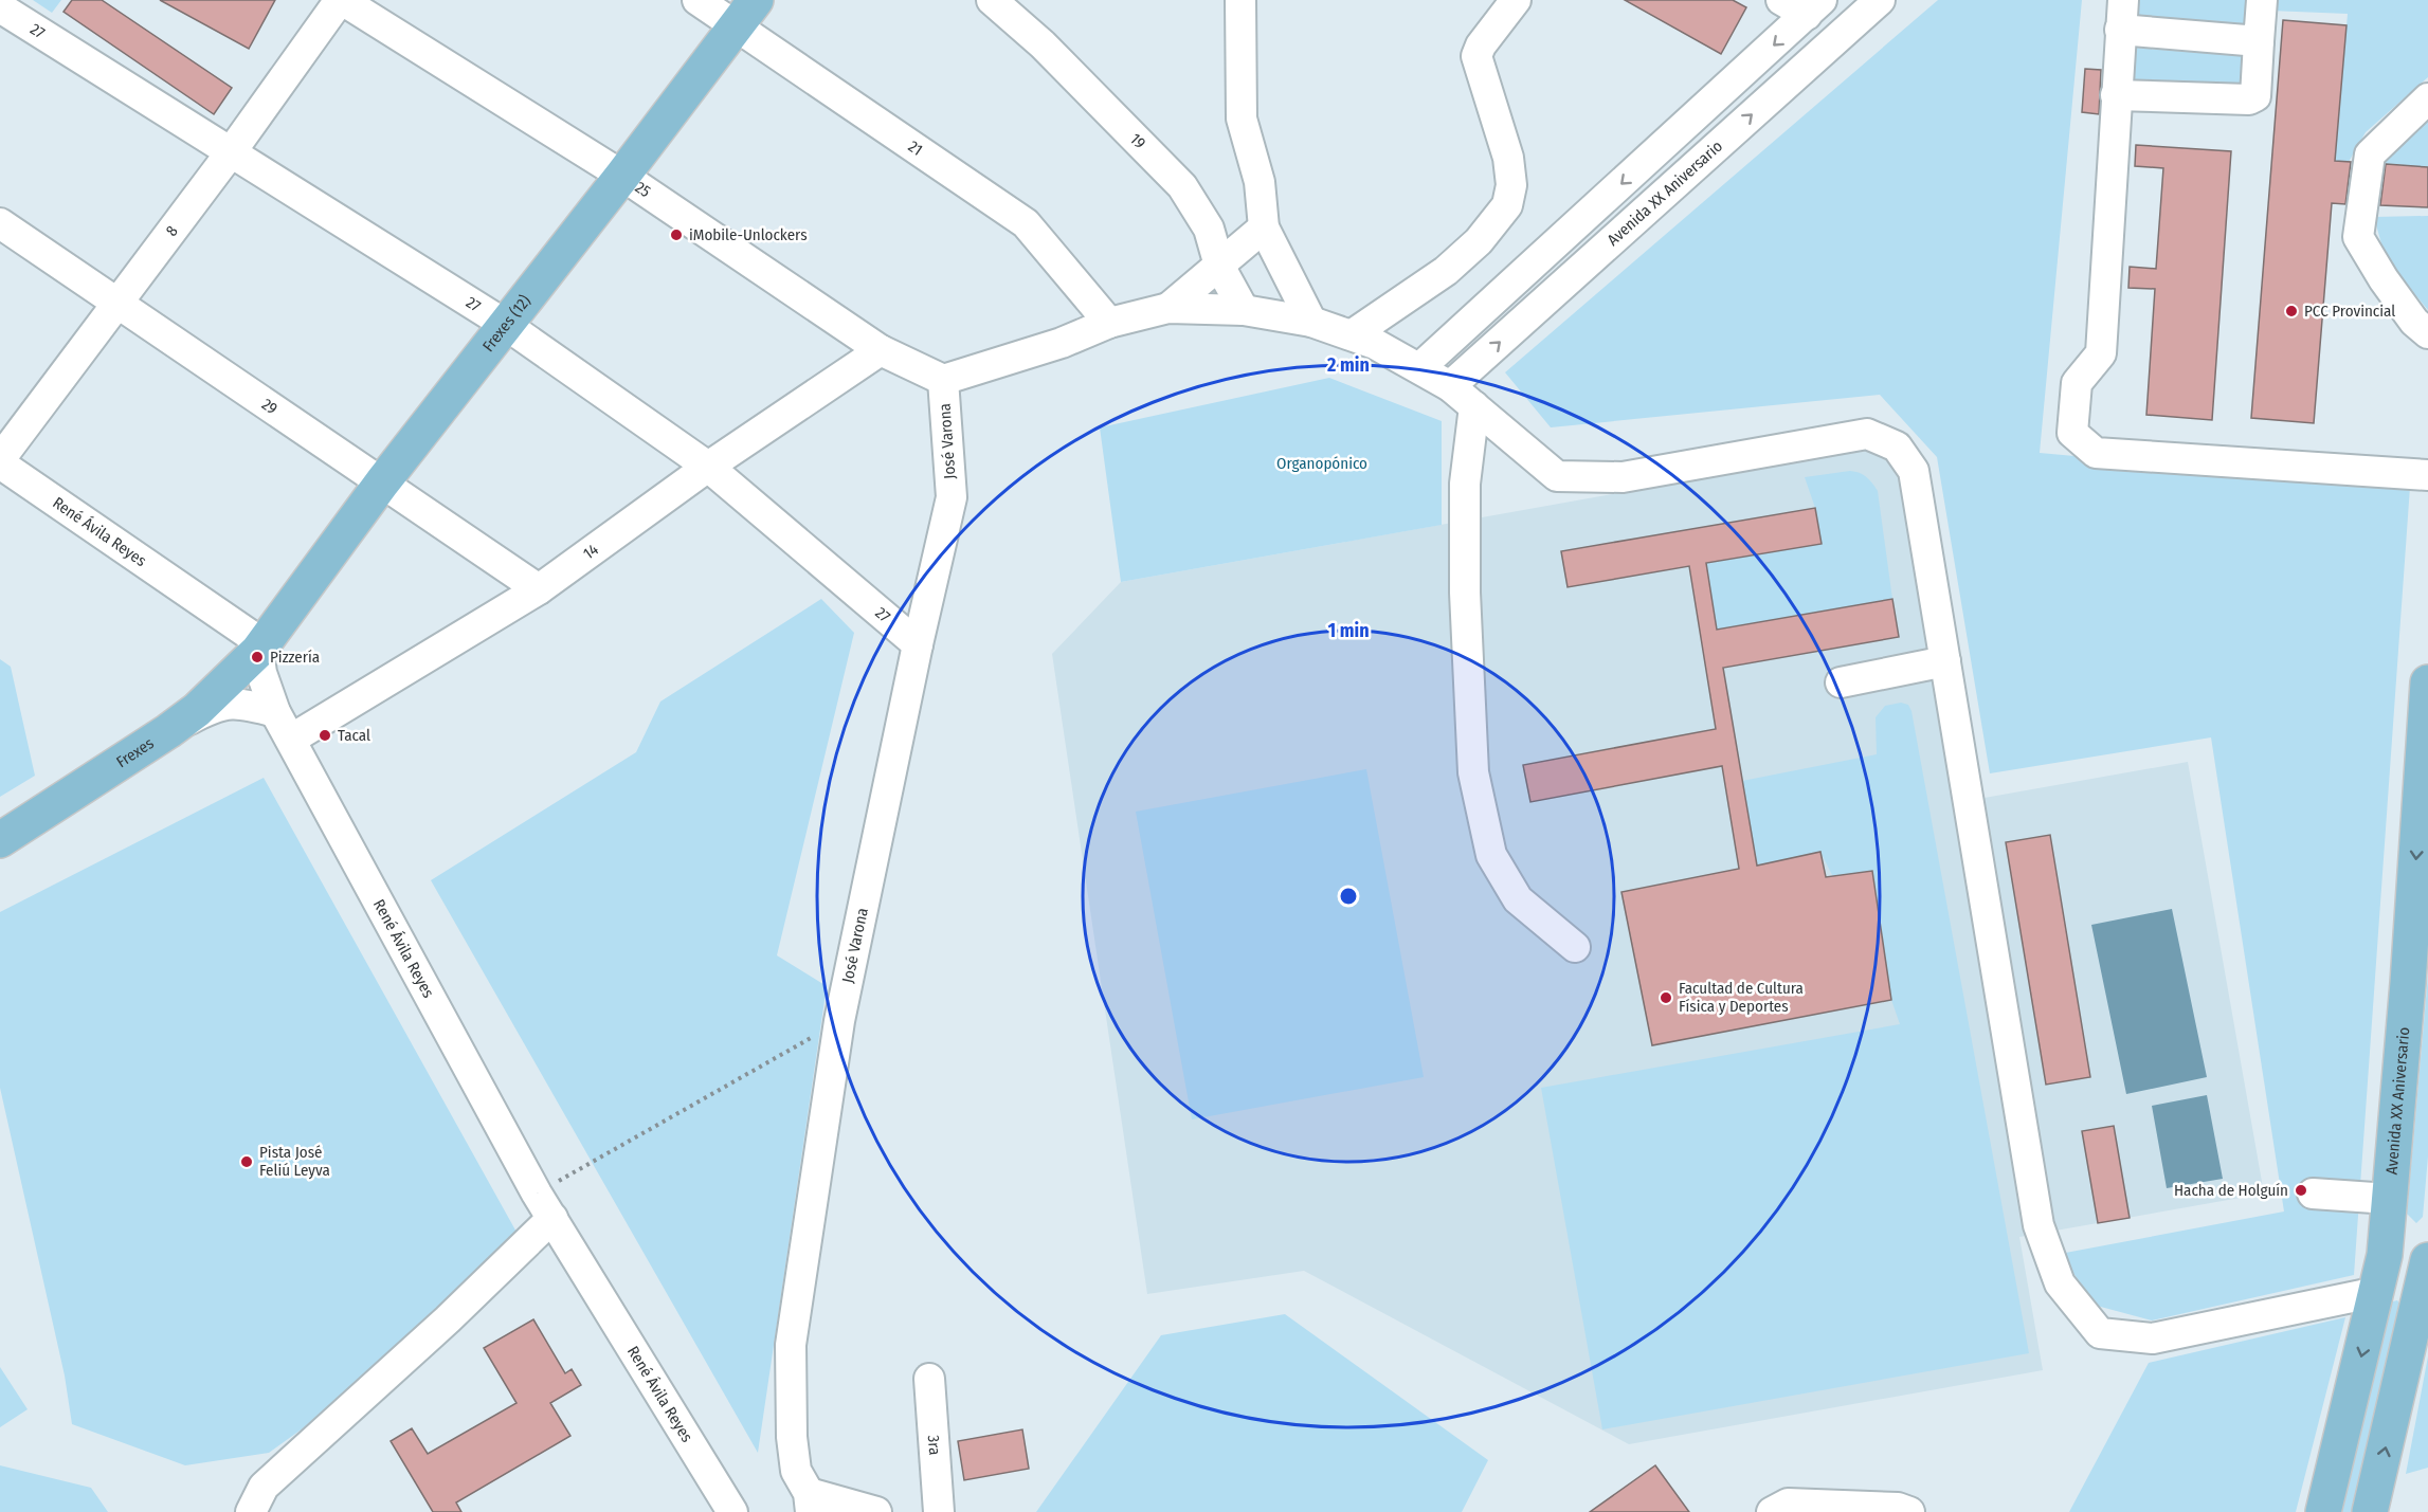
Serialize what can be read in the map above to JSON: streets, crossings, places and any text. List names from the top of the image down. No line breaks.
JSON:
{"streets":{"main road":["Avenida XX Aniversario","Frexes (12)","Frexes"],"street":["27","19","21","25","8","29","José Varona","René Ávila Reyes","14","3ra"]},"crossings":[["27","8"],["27","Frexes (12)"],["27","José Varona"],["27","14"],["21","Frexes (12)"],["25","8"],["25","Frexes (12)"],["25","José Varona"],["25","14"],["8","29"],["Frexes (12)","29"],["Frexes (12)","René Ávila Reyes"],["Frexes (12)","Frexes"],["29","14"],["René Ávila Reyes","14"],["René Ávila Reyes","Frexes"]],"parks":["Organopónico"],"places":["iMobile-Unlockers","PCC Provincial","Pizzería","Tacal","Facultad de Cultura Física y Deportes","Pista José Feliú Leyva","Hacha de Holguín"],"rings":["2 min","1 min"]}
